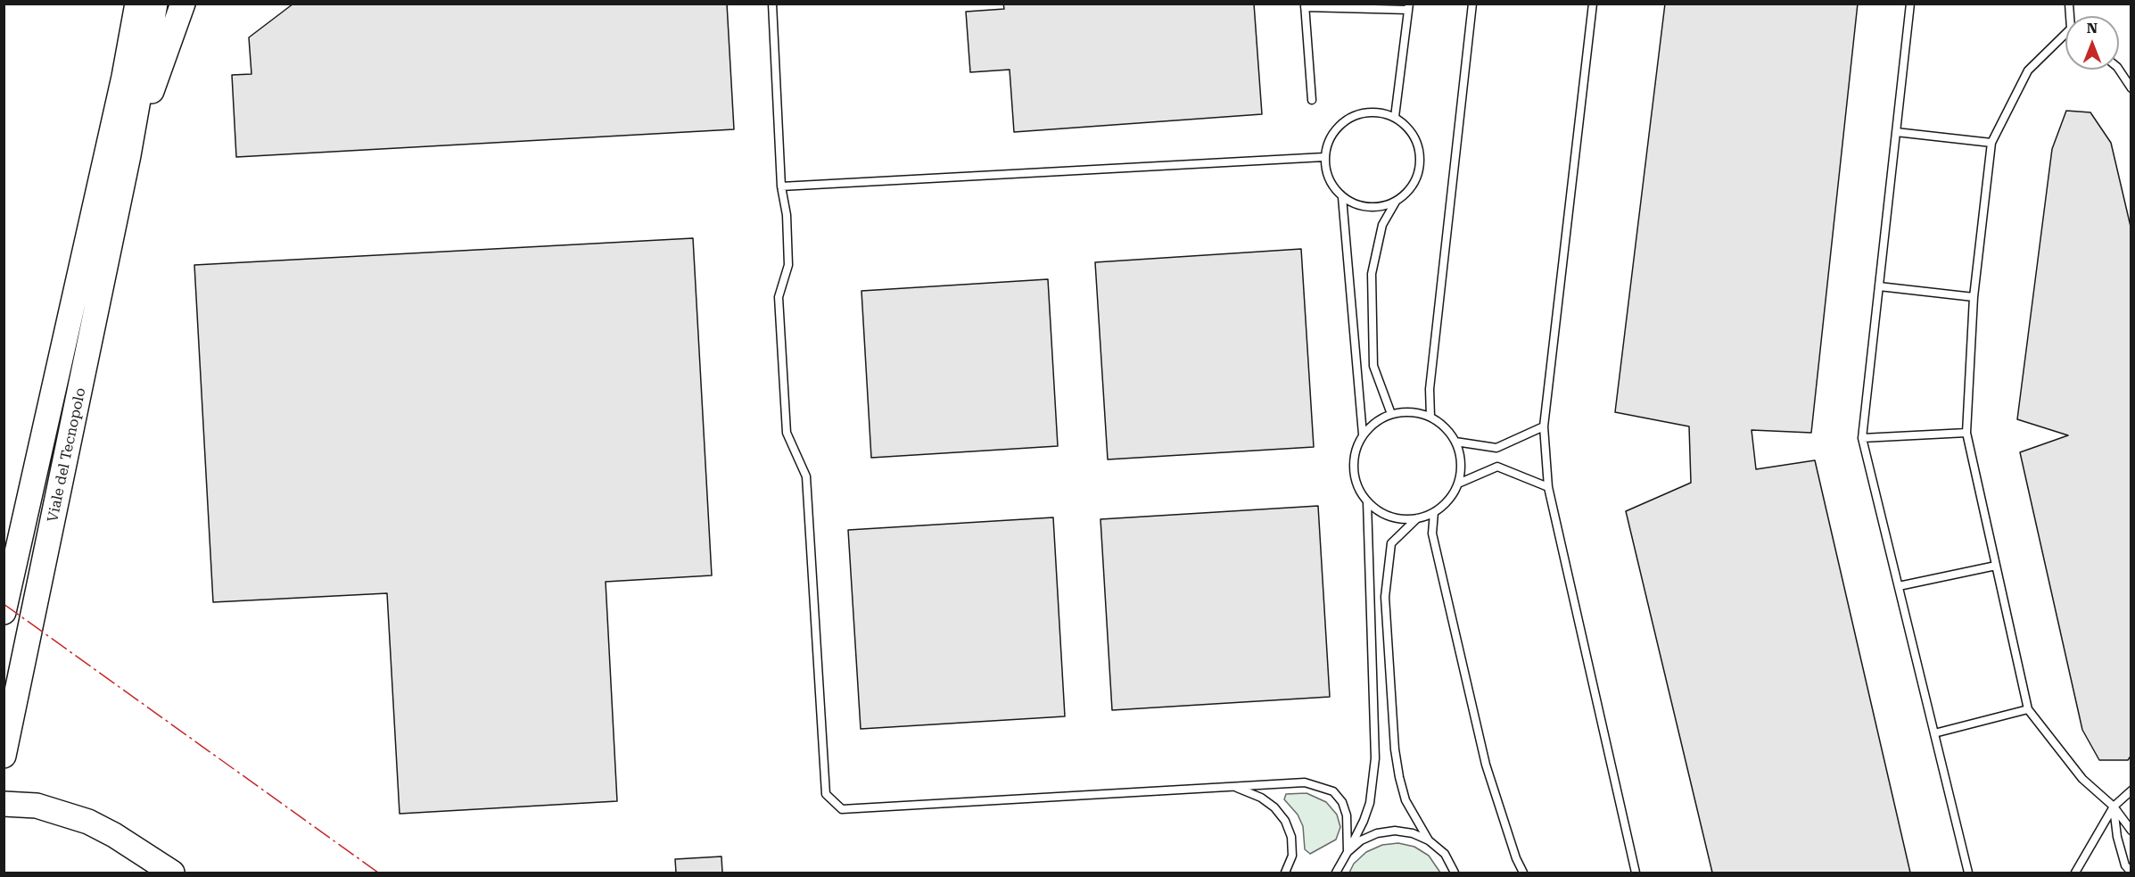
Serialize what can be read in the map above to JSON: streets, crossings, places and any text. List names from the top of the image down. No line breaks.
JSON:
{"streets":{"highway":["Viale del Tecnopolo"]},"north":"top"}
